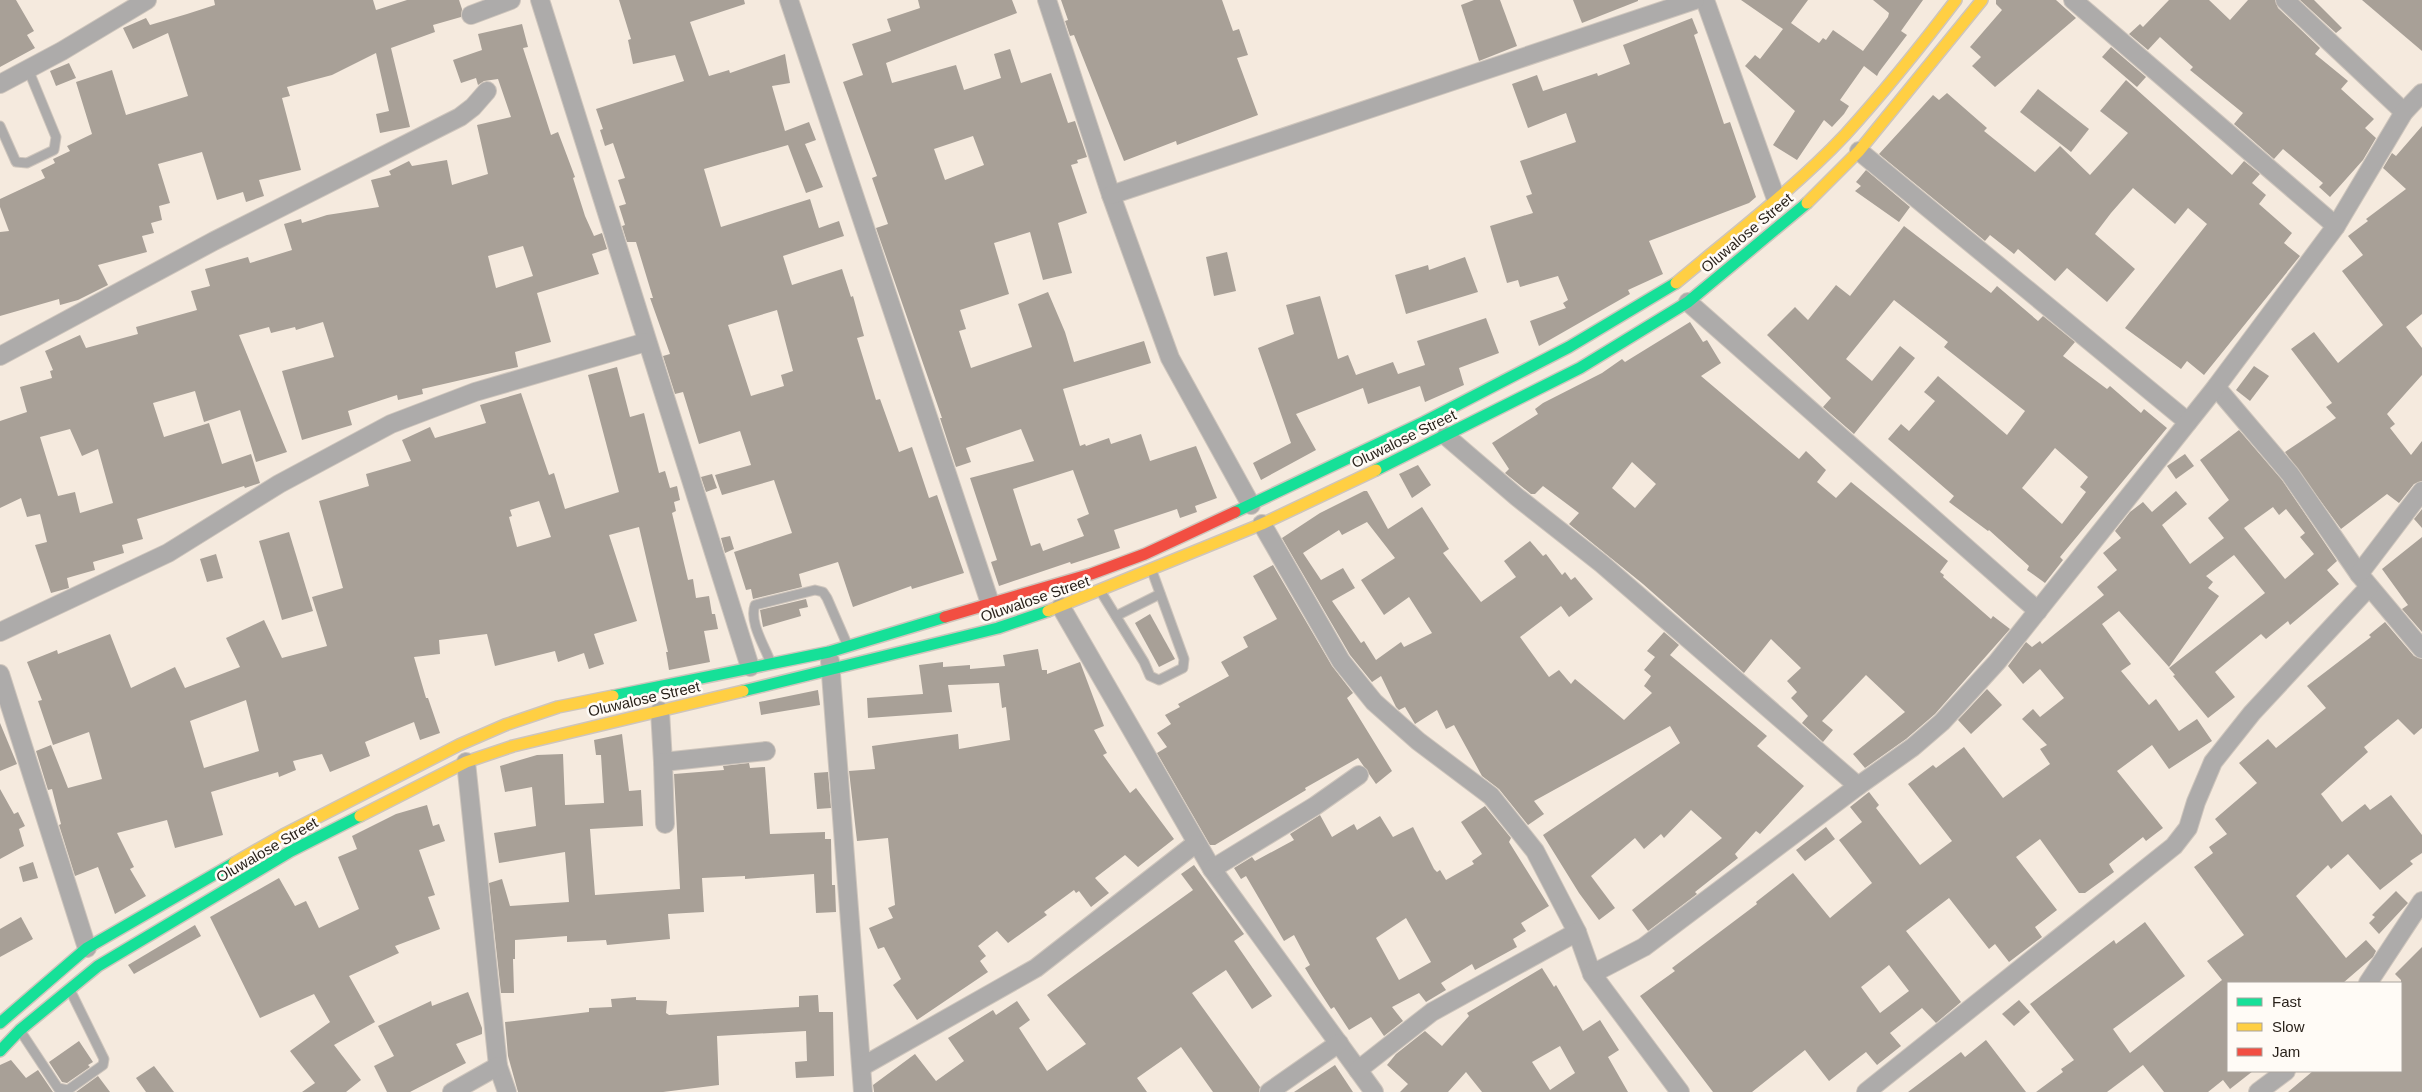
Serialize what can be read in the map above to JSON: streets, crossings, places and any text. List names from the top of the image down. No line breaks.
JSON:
{"streets":{"street":["Oluwalose Street"]},"legend":["Fast","Slow","Jam"]}
